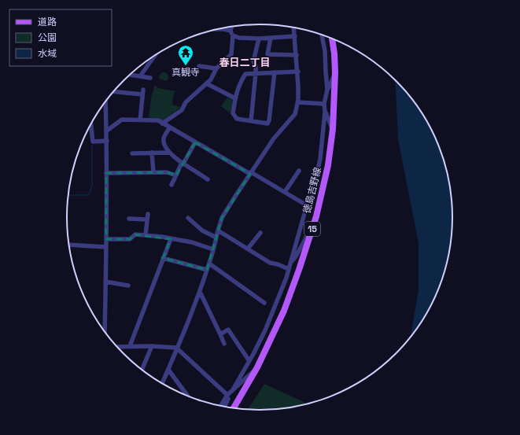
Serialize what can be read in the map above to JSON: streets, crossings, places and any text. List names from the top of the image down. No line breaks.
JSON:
{"streets":{"main road":["徳島吉野線","15"]},"districts":["春日二丁目"],"places":{"temple":["真観寺"]},"legend":["道路","公園","水域"]}
